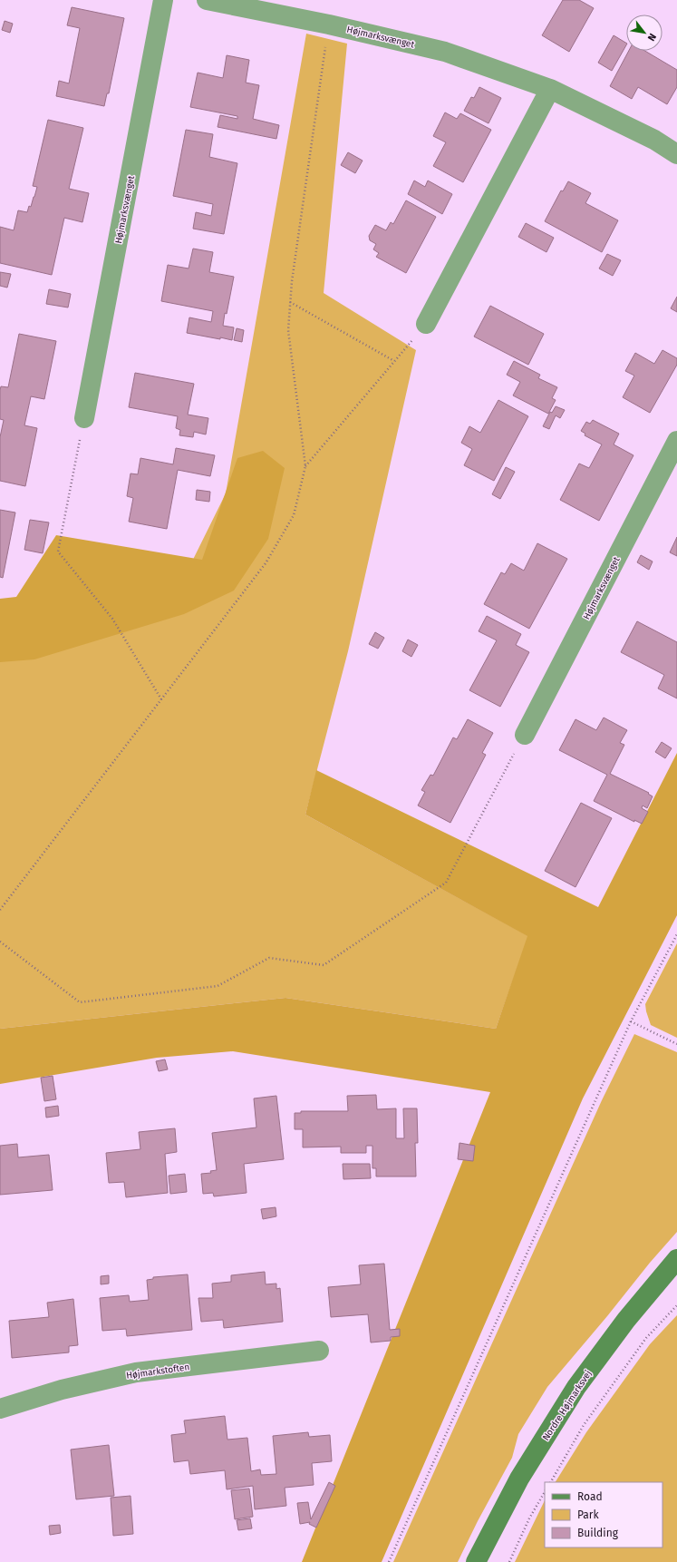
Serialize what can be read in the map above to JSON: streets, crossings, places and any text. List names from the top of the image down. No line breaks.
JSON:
{"streets":{"street":["Højmarksvænget","Højmarkstoften","Nordre Højmarksvej"]},"legend":["Road","Park","Building"],"north":"bottom right"}
